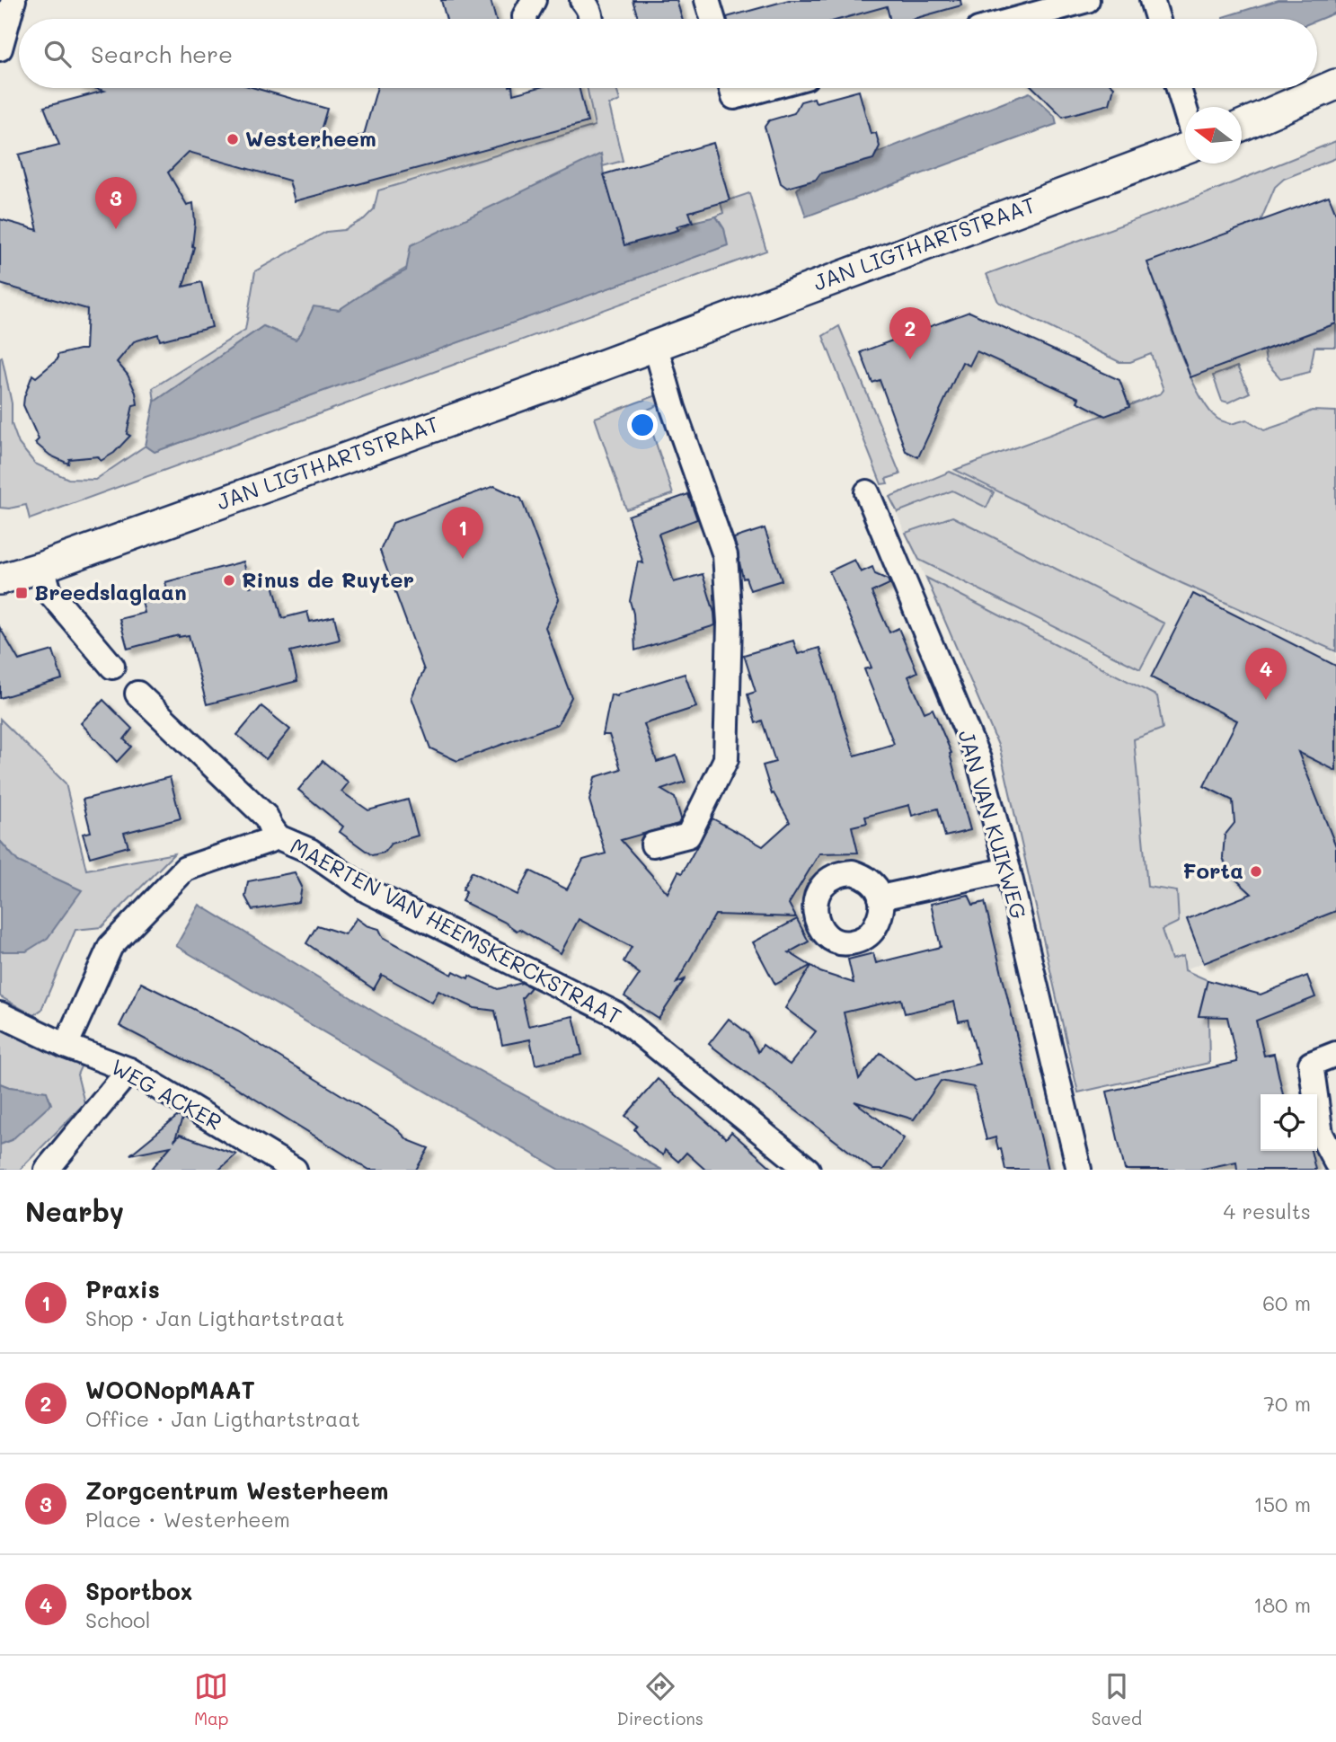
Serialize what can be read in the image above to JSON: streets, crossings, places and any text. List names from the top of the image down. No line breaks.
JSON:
{"streets":{"main road":["JAN LIGTHARTSTRAAT"],"street":["JAN VAN KUIKWEG","MAERTEN VAN HEEMSKERCKSTRAAT","WEG ACKER"]},"crossings":[["MAERTEN VAN HEEMSKERCKSTRAAT","WEG ACKER"]],"places":{"other":["Westerheem","Rinus de Ruyter","Forta"],"transit":["Breedslaglaan"]},"north":"left","page":{"search":"Search here","pins":["3","2","1","4"],"heading":["Nearby","4 results"],"list":[{"mark":"1","name":"Praxis","note":"Shop · Jan Ligthartstraat","value":"60 m"},{"mark":"2","name":"WOONopMAAT","note":"Office · Jan Ligthartstraat","value":"70 m"},{"mark":"3","name":"Zorgcentrum Westerheem","note":"Place · Westerheem","value":"150 m"},{"mark":"4","name":"Sportbox","note":"School","value":"180 m"}],"nav":["Map","Directions","Saved"]}}
